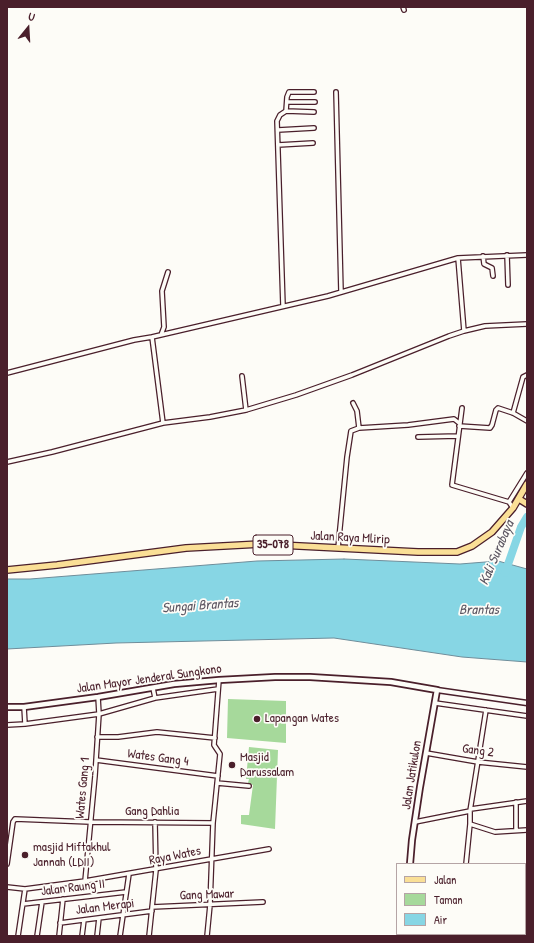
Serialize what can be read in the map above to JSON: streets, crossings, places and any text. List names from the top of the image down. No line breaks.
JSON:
{"streets":{"main road":["Jalan Raya Mlirip","35-078","Jalan Mayor Jenderal Sungkono","Jalan Jatikulon"],"street":["Gang 2","Wates Gang 4","Wates Gang 1","Gang Dahlia","Raya Wates","Jalan Raung II","Gang Mawar","Jalan Merapi"]},"crossings":[["Jalan Mayor Jenderal Sungkono","Jalan Jatikulon"],["Jalan Mayor Jenderal Sungkono","Wates Gang 1"],["Gang 2","Jalan Jatikulon"],["Wates Gang 4","Wates Gang 1"],["Wates Gang 1","Gang Dahlia"],["Wates Gang 1","Raya Wates"]],"water":["Kali Surabaya","Sungai Brantas","Brantas"],"places":["Lapangan Wates","Masjid Darussalam","masjid Miftakhul Jannah (LDII)"],"legend":["Jalan","Taman","Air"],"north":"top"}
